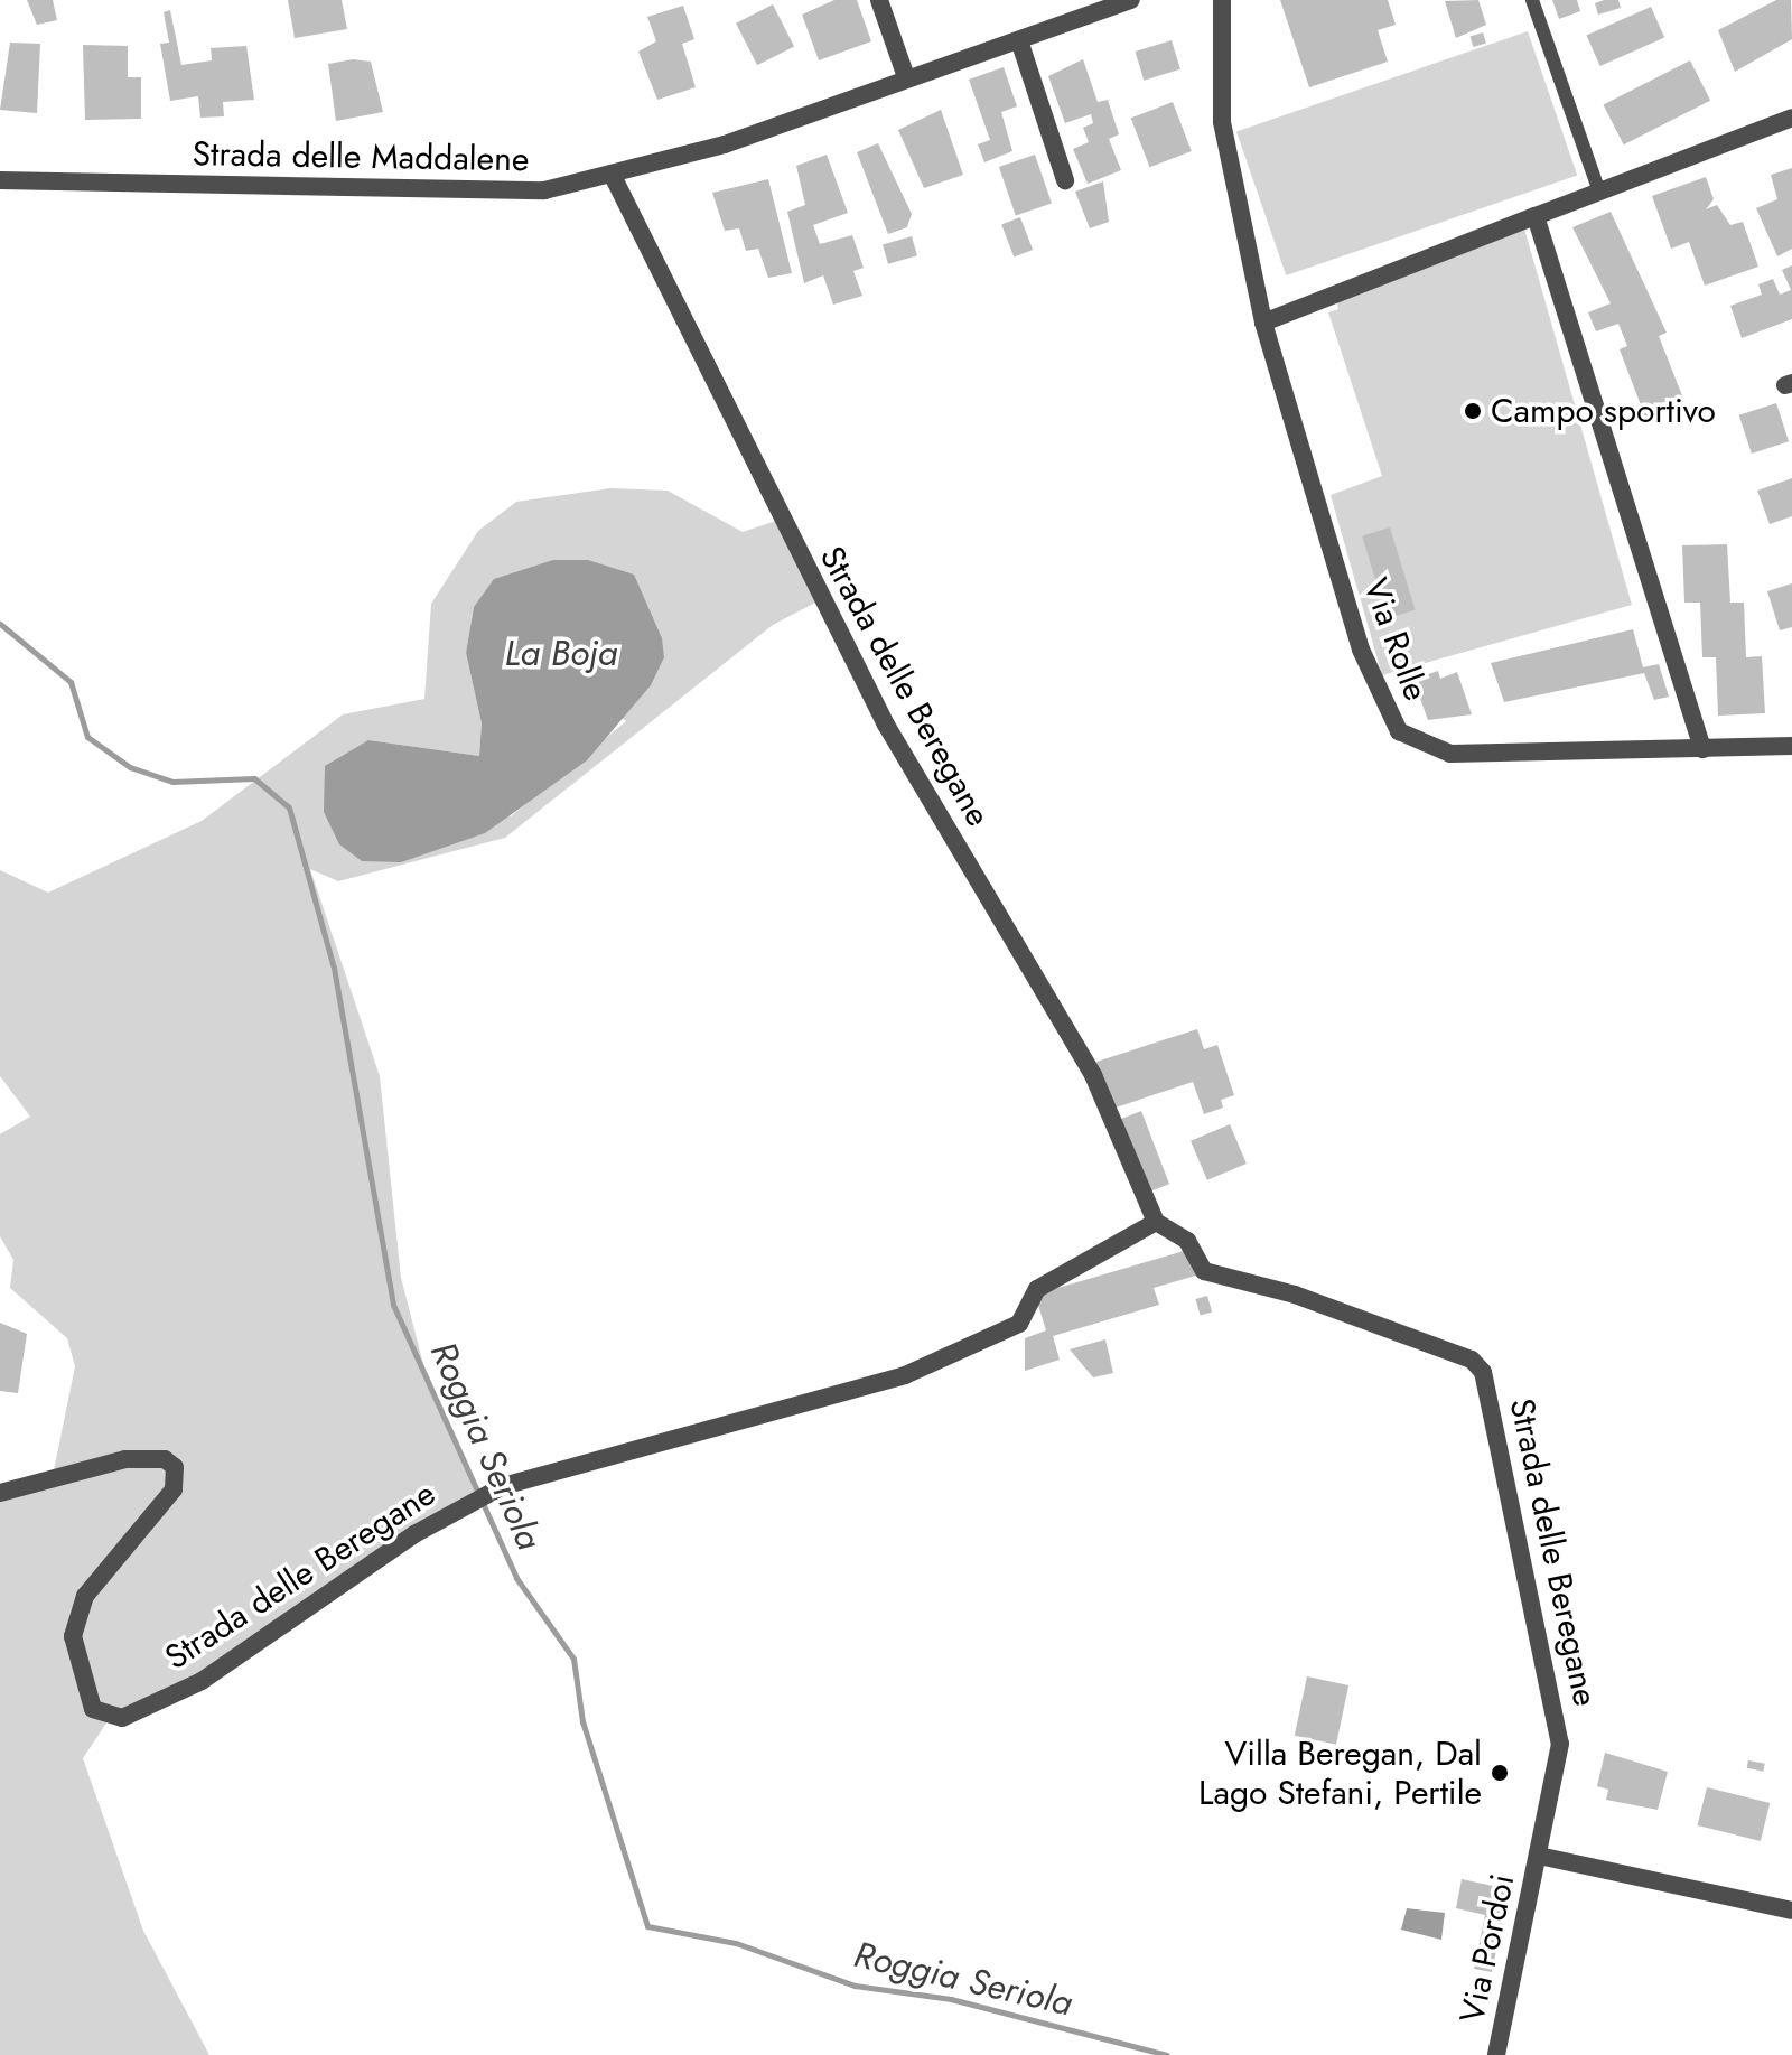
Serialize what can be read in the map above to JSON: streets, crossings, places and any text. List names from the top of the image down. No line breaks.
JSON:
{"streets":{"street":["Strada delle Maddalene","Via Rolle","Strada delle Beregane","Via Pordoi"]},"crossings":[["Strada delle Maddalene","Strada delle Beregane"],["Strada delle Beregane","Via Pordoi"]],"water":["La Boja","Roggia Seriola"],"places":["Campo sportivo","Villa Beregan, Dal Lago Stefani, Pertile"]}
